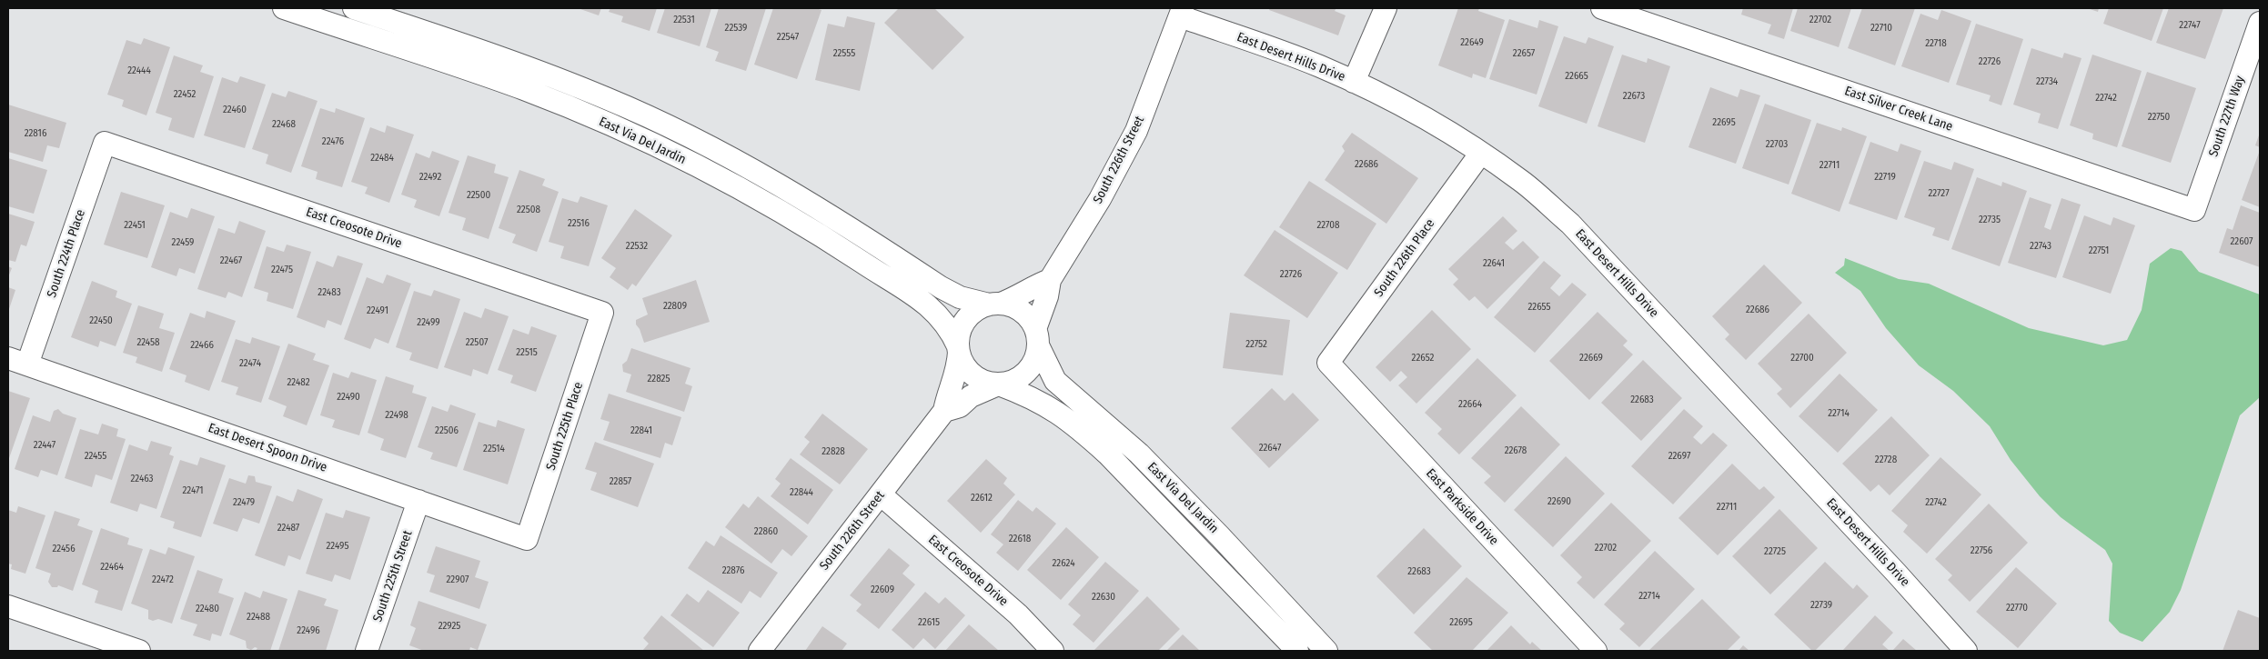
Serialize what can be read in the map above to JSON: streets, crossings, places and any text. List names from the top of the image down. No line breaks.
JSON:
{"streets":{"street":["East Desert Hills Drive","East Silver Creek Lane","South 227th Way","East Via Del Jardin","South 226th Street","East Creosote Drive","South 224th Place","South 226th Place","South 225th Place","East Desert Spoon Drive","East Parkside Drive","South 225th Street"]},"crossings":[["East Desert Hills Drive","South 226th Street"],["East Desert Hills Drive","South 226th Place"],["East Silver Creek Lane","South 227th Way"],["East Via Del Jardin","South 226th Street"],["South 226th Street","East Creosote Drive"],["East Creosote Drive","South 224th Place"],["East Creosote Drive","South 225th Place"],["South 224th Place","East Desert Spoon Drive"],["South 226th Place","East Parkside Drive"],["South 225th Place","East Desert Spoon Drive"],["East Desert Spoon Drive","South 225th Street"]],"house_numbers":["22531","22702","22747","22539","22710","22547","22649","22718","22555","22657","22726","22444","22665","22734","22452","22673","22742","22460","22750","22695","22468","22816","22476","22703","22484","22686","22711","22492","22719","22727","22500","22508","22735","22516","22451","22708","22607","22459","22532","22743","22751","22467","22641","22475","22726","22483","22809","22655","22686","22491","22450","22499","22458","22507","22752","22466","22515","22652","22669","22700","22474","22825","22482","22490","22683","22664","22714","22498","22506","22841","22447","22647","22514","22678","22828","22455","22697","22728","22463","22857","22471","22844","22612","22690","22479","22742","22711","22487","22860","22618","22495","22702","22456","22756","22725","22624","22464","22876","22683","22472","22907","22609","22714","22630","22739","22770","22480","22488","22615","22695","22925","22496"]}
